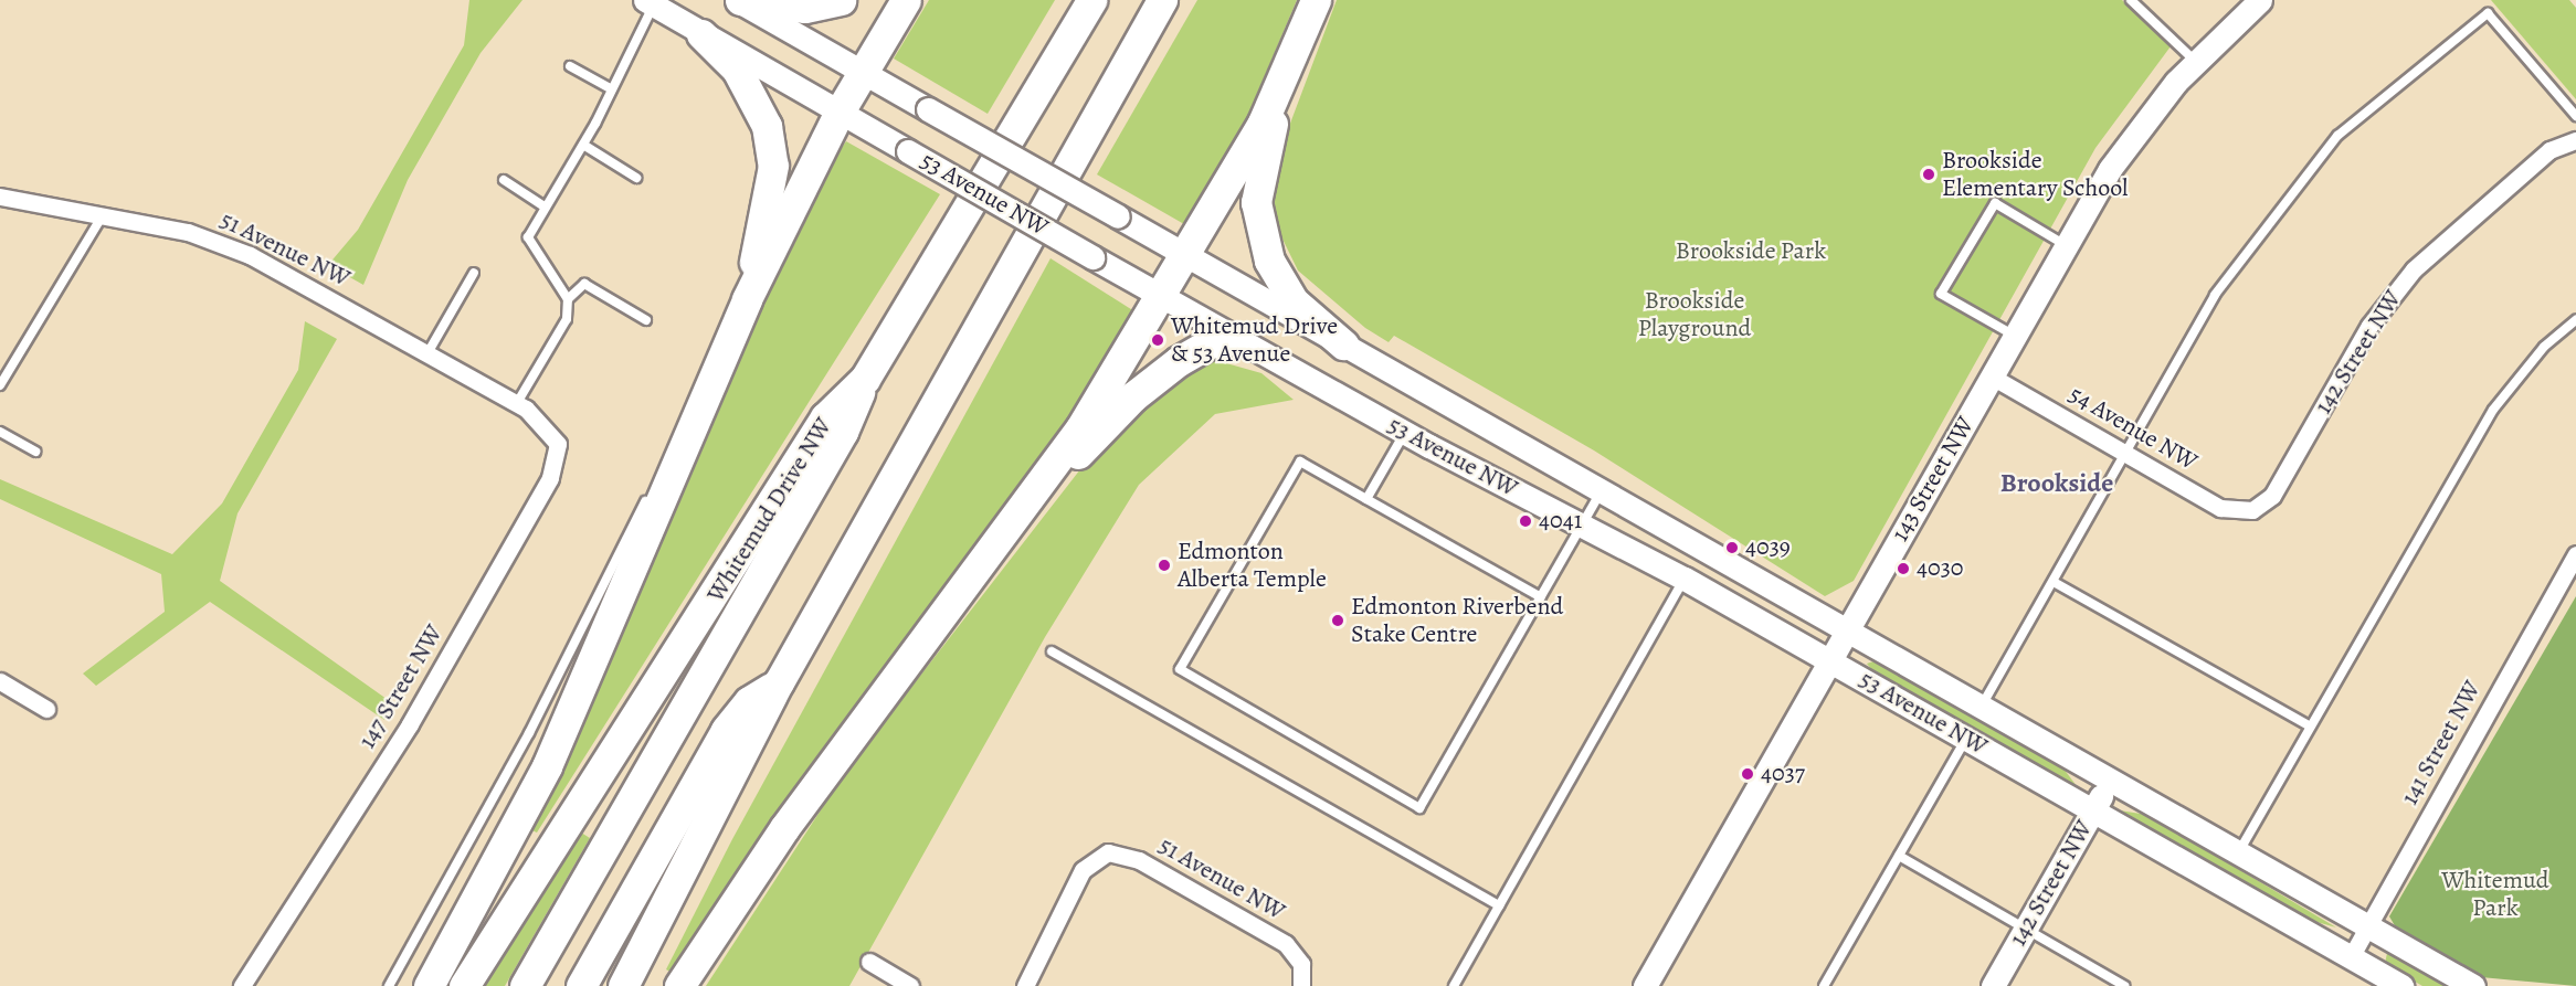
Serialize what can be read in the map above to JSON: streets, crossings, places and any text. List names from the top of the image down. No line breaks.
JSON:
{"streets":{"highway":["Whitemud Drive NW"],"street":["53 Avenue NW","51 Avenue NW","142 Street NW","54 Avenue NW","143 Street NW","147 Street NW","141 Street NW"]},"crossings":[["53 Avenue NW","142 Street NW"],["53 Avenue NW","143 Street NW"],["53 Avenue NW","141 Street NW"],["51 Avenue NW","147 Street NW"],["142 Street NW","54 Avenue NW"],["54 Avenue NW","143 Street NW"]],"districts":["Brookside"],"parks":["Brookside Park","Brookside Playground","Whitemud Park"],"places":["Brookside Elementary School","Whitemud Drive & 53 Avenue","4041","4039","Edmonton Alberta Temple","4030","Edmonton Riverbend Stake Centre","4037"]}
